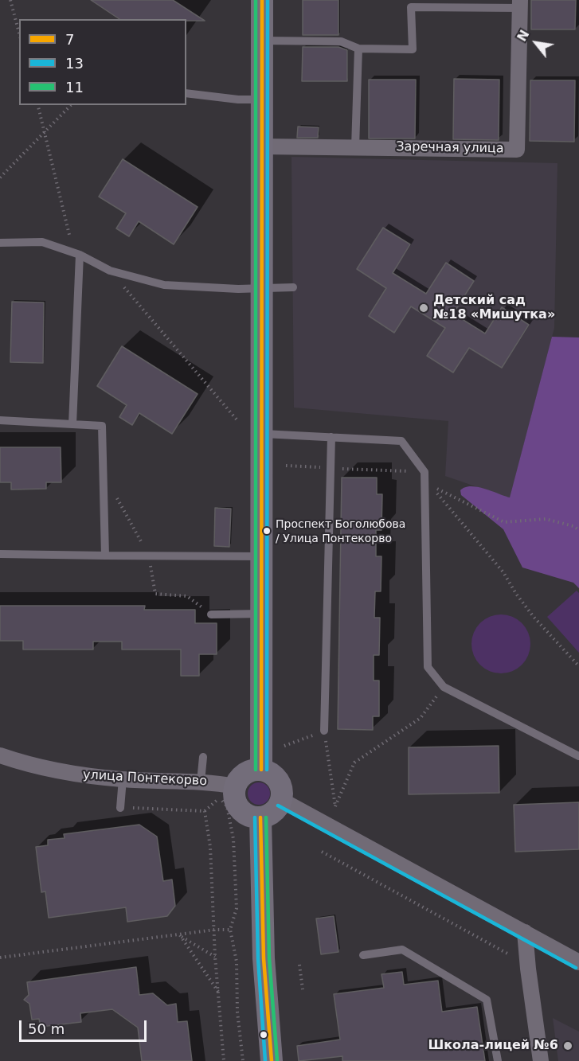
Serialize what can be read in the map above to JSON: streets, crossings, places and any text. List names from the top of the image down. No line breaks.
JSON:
{"streets":{"street":["Заречная улица","улица Понтекорво"]},"places":["Детский сад №18 «Мишутка»","Проспект Боголюбова / Улица Понтекорво","Школа-лицей №6"],"lines":["transit line 7","transit line 13","transit line 11"],"legend":["7","13","11"],"scale_bar":"50 m","north":"top left"}
